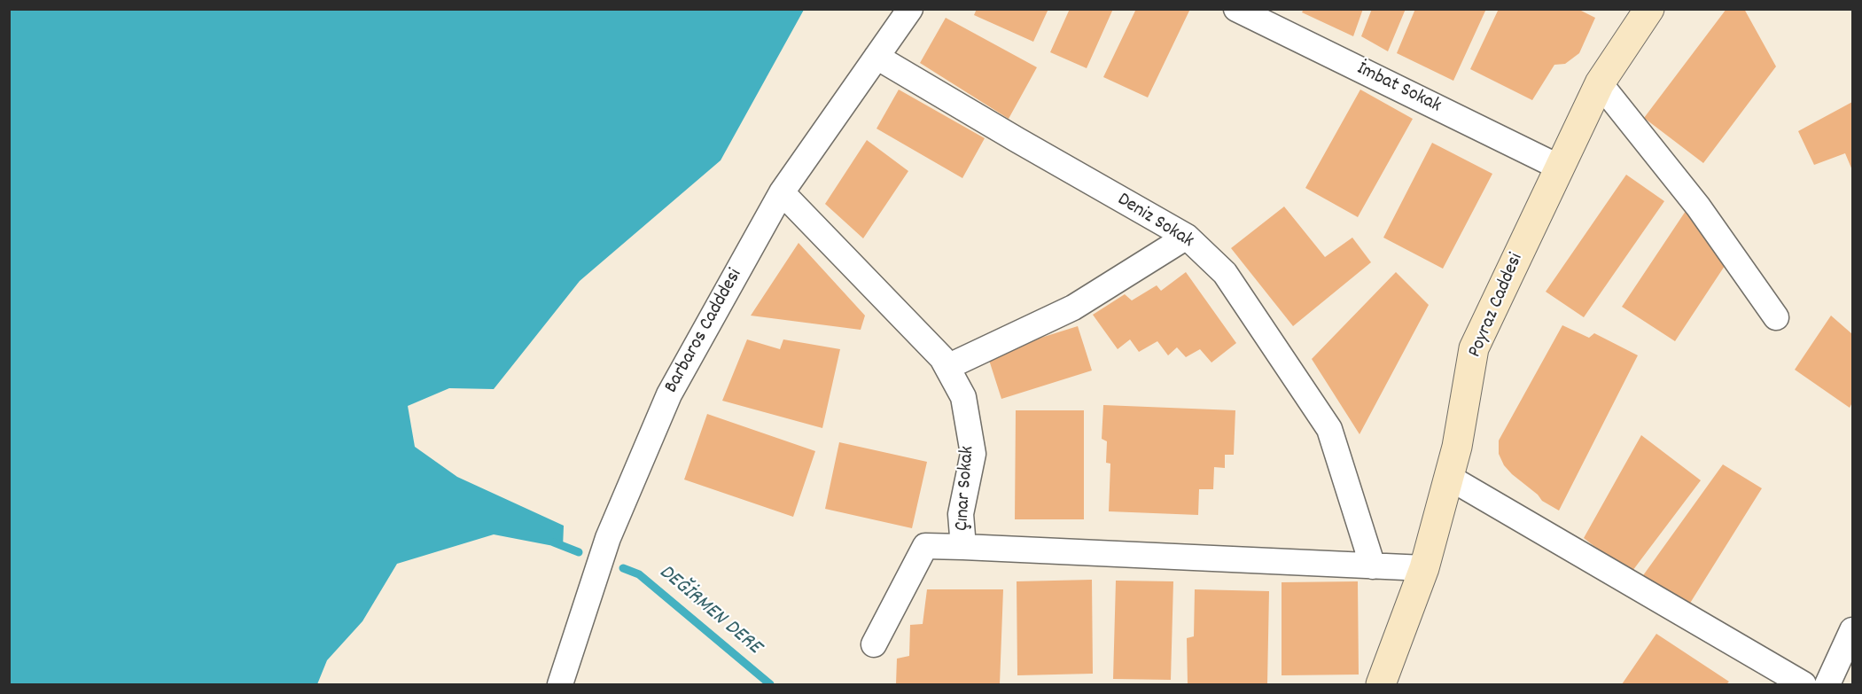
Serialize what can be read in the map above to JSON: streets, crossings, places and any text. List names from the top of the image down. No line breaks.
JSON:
{"streets":{"street":["İmbat Sokak","Deniz Sokak","Poyraz Caddesi","Barbaros Cadddesi","Çınar Sokak"]},"crossings":[["İmbat Sokak","Poyraz Caddesi"],["Deniz Sokak","Barbaros Cadddesi"],["Barbaros Cadddesi","Çınar Sokak"]],"water":["DEĞİRMEN DERE"]}
